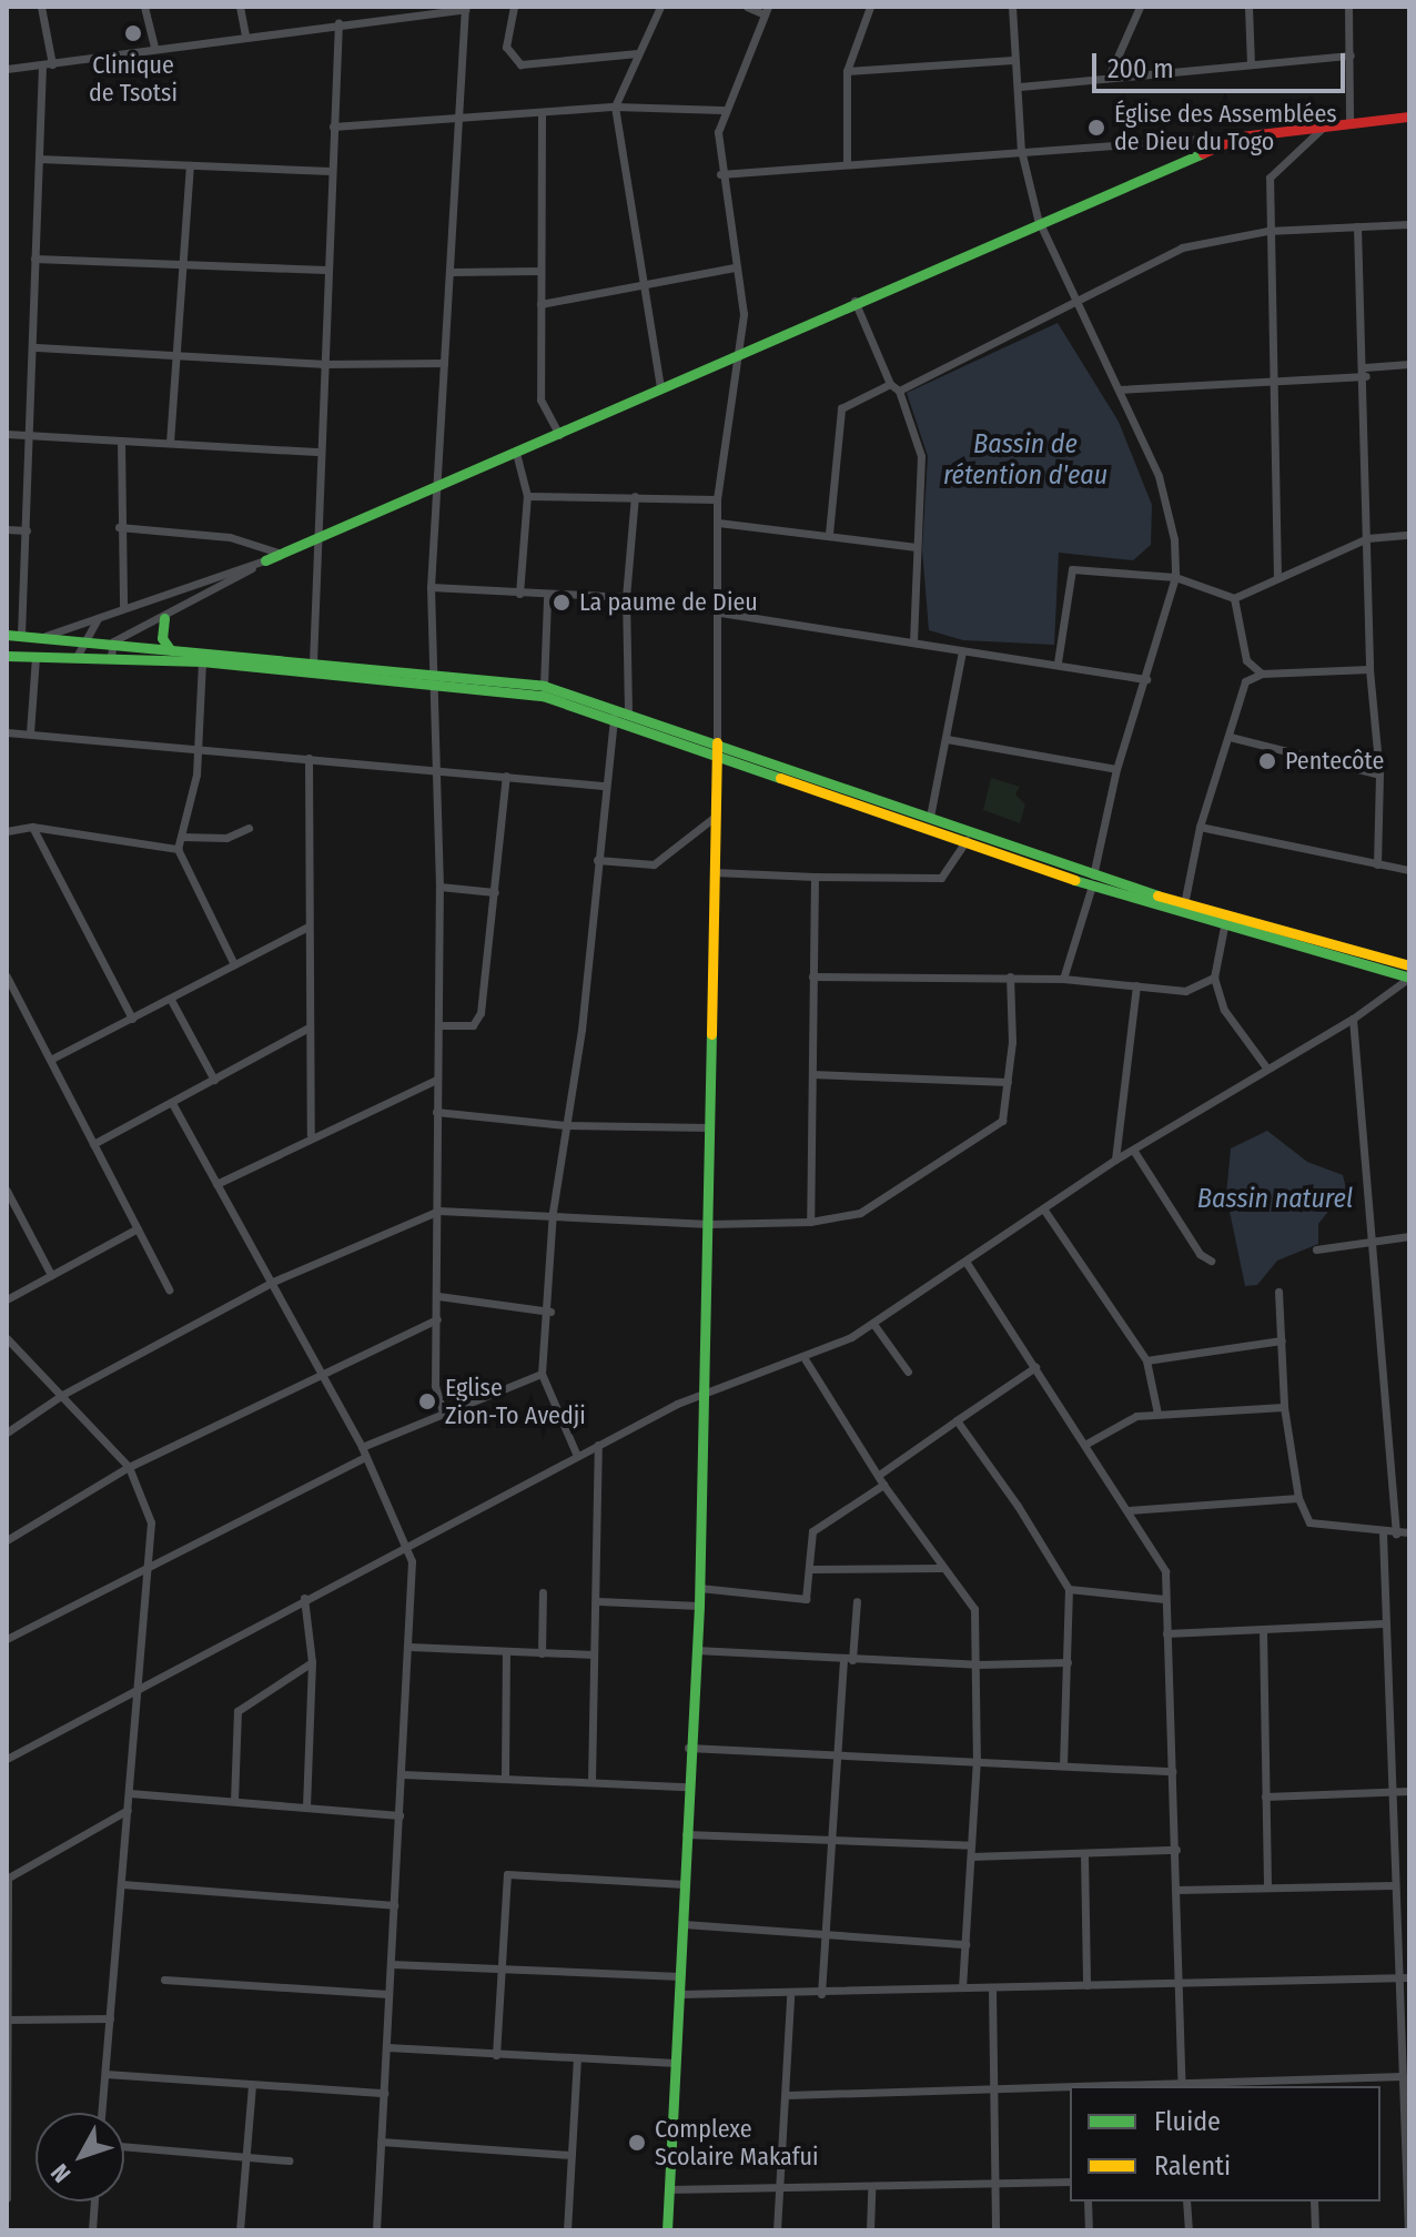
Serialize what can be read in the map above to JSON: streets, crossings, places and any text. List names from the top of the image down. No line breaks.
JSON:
{"water":["Bassin de rétention d'eau","Bassin naturel"],"places":["Clinique de Tsotsi","Église des Assemblées de Dieu du Togo","La paume de Dieu","Pentecôte","Eglise Zion-To Avedji","Complexe Scolaire Makafui"],"legend":["Fluide","Ralenti"],"scale_bar":"200 m","north":"bottom left"}
